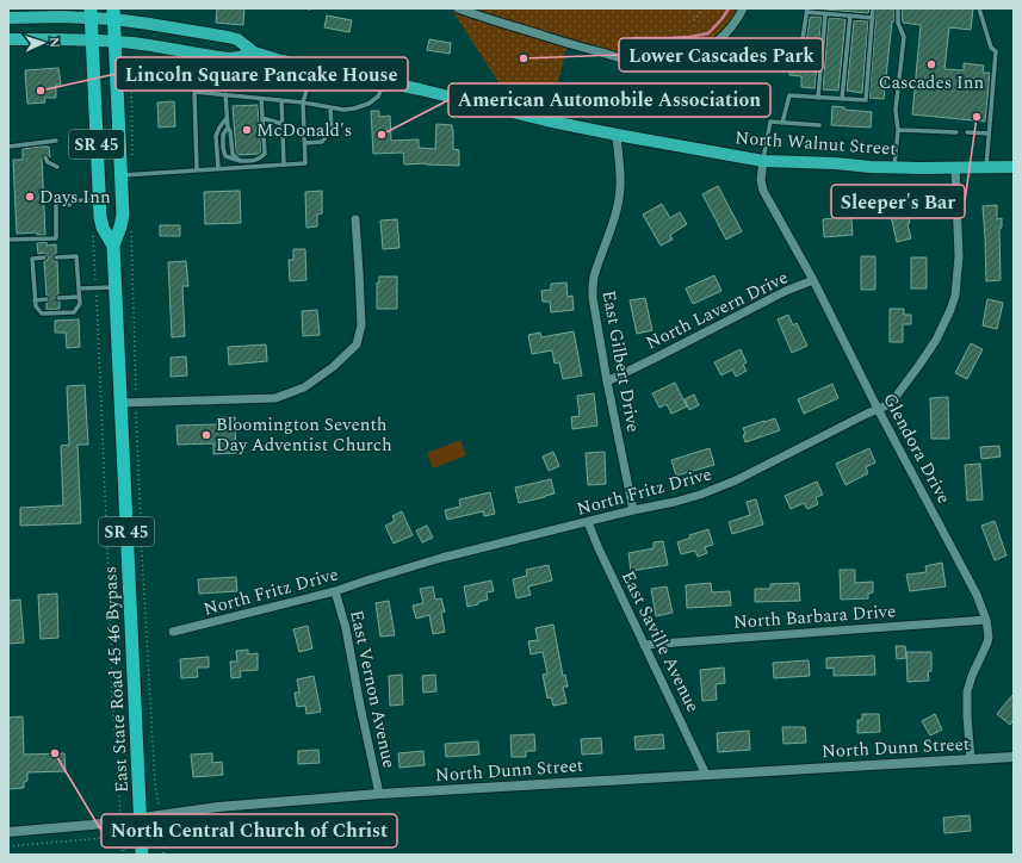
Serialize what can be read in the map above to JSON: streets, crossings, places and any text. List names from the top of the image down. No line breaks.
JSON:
{"streets":{"highway":["SR 45","East State Road 45 46 Bypass"],"main road":["North Walnut Street"],"street":["North Lavern Drive","East Gilbert Drive","Glendora Drive","North Fritz Drive","North Barbara Drive","East Saville Avenue","East Vernon Avenue","North Dunn Street"]},"crossings":[["North Walnut Street","SR 45"],["North Walnut Street","East Gilbert Drive"],["North Walnut Street","Glendora Drive"],["North Walnut Street","North Fritz Drive"],["SR 45","East State Road 45 46 Bypass"],["North Lavern Drive","East Gilbert Drive"],["North Lavern Drive","Glendora Drive"],["East Gilbert Drive","North Fritz Drive"],["Glendora Drive","North Fritz Drive"],["Glendora Drive","North Barbara Drive"],["Glendora Drive","North Dunn Street"],["North Fritz Drive","East Saville Avenue"],["North Fritz Drive","East Vernon Avenue"],["North Barbara Drive","East Saville Avenue"],["East Saville Avenue","North Dunn Street"],["East State Road 45 46 Bypass","North Dunn Street"],["East Vernon Avenue","North Dunn Street"]],"places":["Lower Cascades Park","Cascades Inn","Lincoln Square Pancake House","Sleeper's Bar","McDonald's","American Automobile Association","Days Inn","Bloomington Seventh Day Adventist Church","North Central Church of Christ"],"north":"right"}
